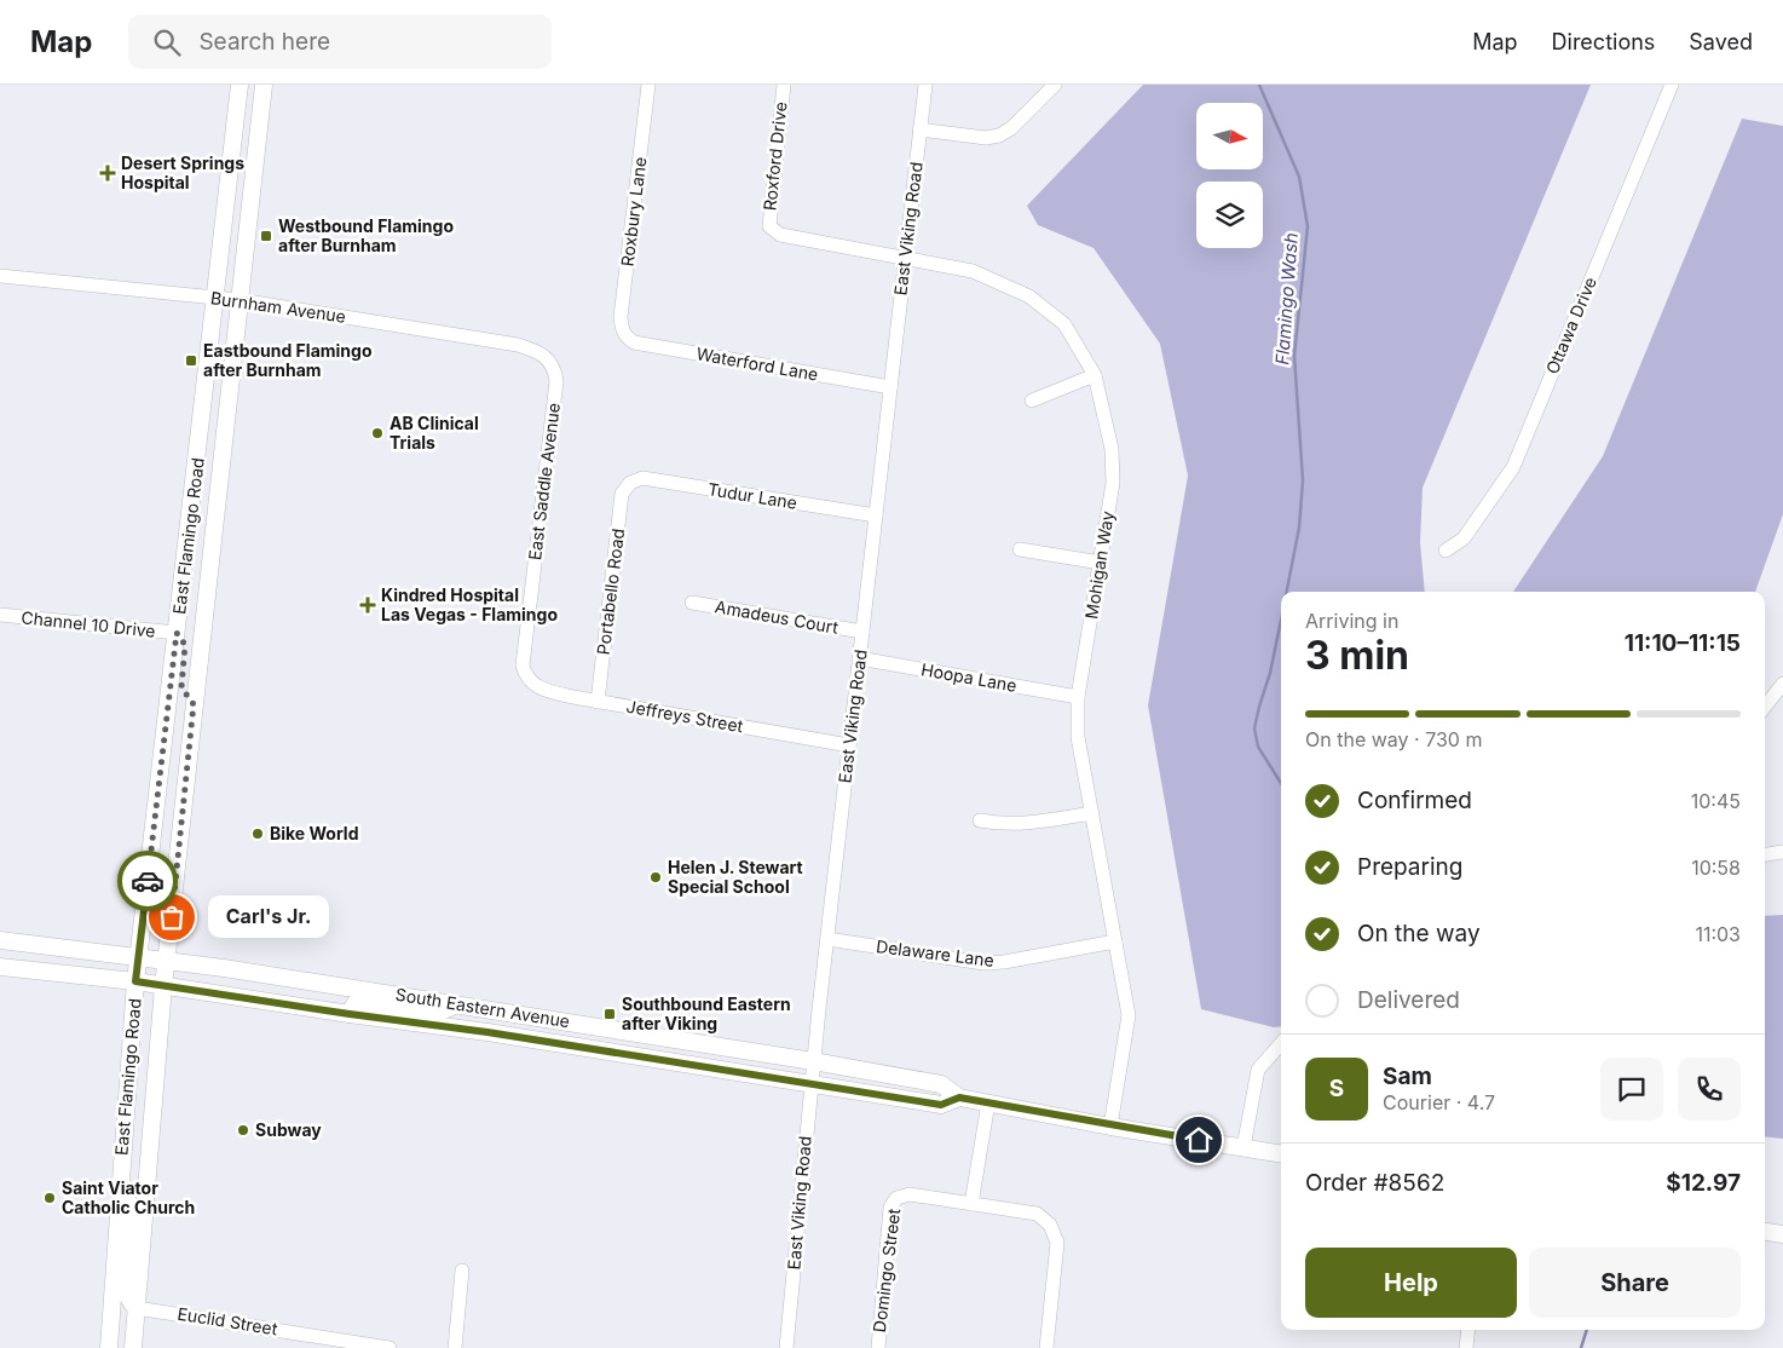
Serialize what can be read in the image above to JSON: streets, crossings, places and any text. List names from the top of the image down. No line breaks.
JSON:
{"streets":{"main road":["East Flamingo Road","South Eastern Avenue"],"street":["Roxford Drive","Roxbury Lane","East Viking Road","Burnham Avenue","Ottawa Drive","Waterford Lane","East Saddle Avenue","Tudur Lane","Mohigan Way","Portabello Road","Amadeus Court","Channel 10 Drive","Hoopa Lane","Jeffreys Street","Delaware Lane","Domingo Street","Euclid Street"]},"crossings":[["Roxford Drive","Mohigan Way"],["Roxbury Lane","Waterford Lane"],["East Viking Road","Waterford Lane"],["East Viking Road","Tudur Lane"],["East Viking Road","Mohigan Way"],["East Viking Road","Amadeus Court"],["East Viking Road","Hoopa Lane"],["East Viking Road","Jeffreys Street"],["East Viking Road","Delaware Lane"],["East Viking Road","South Eastern Avenue"],["Burnham Avenue","East Saddle Avenue"],["Burnham Avenue","East Flamingo Road"],["East Saddle Avenue","Jeffreys Street"],["Tudur Lane","Portabello Road"],["East Flamingo Road","Channel 10 Drive"],["East Flamingo Road","South Eastern Avenue"],["East Flamingo Road","Euclid Street"],["Mohigan Way","Hoopa Lane"],["Mohigan Way","Delaware Lane"],["Mohigan Way","South Eastern Avenue"],["Portabello Road","Jeffreys Street"]],"water":["Flamingo Wash"],"places":{"health":["Desert Springs Hospital","Kindred Hospital Las Vegas - Flamingo"],"transit":["Westbound Flamingo after Burnham","Eastbound Flamingo after Burnham","Southbound Eastern after Viking"],"other":["AB Clinical Trials","Bike World","Helen J. Stewart Special School","Carl's Jr.","Subway","Saint Viator Catholic Church"]},"north":"right","page":{"header":"Map","search":"Search here","nav":["Map","Directions","Saved"],"heading":["3 min","Arriving in","11:10–11:15"],"panel":["Sam","Courier · 4.7","Order #8562","$12.97"],"bar":"On the way · 730 m","list":[["Confirmed","10:45"],["Preparing","10:58"],["On the way","11:03"],"Delivered"],"bubble":"Carl's Jr.","round":"S","buttons":["Help","Share"]}}
